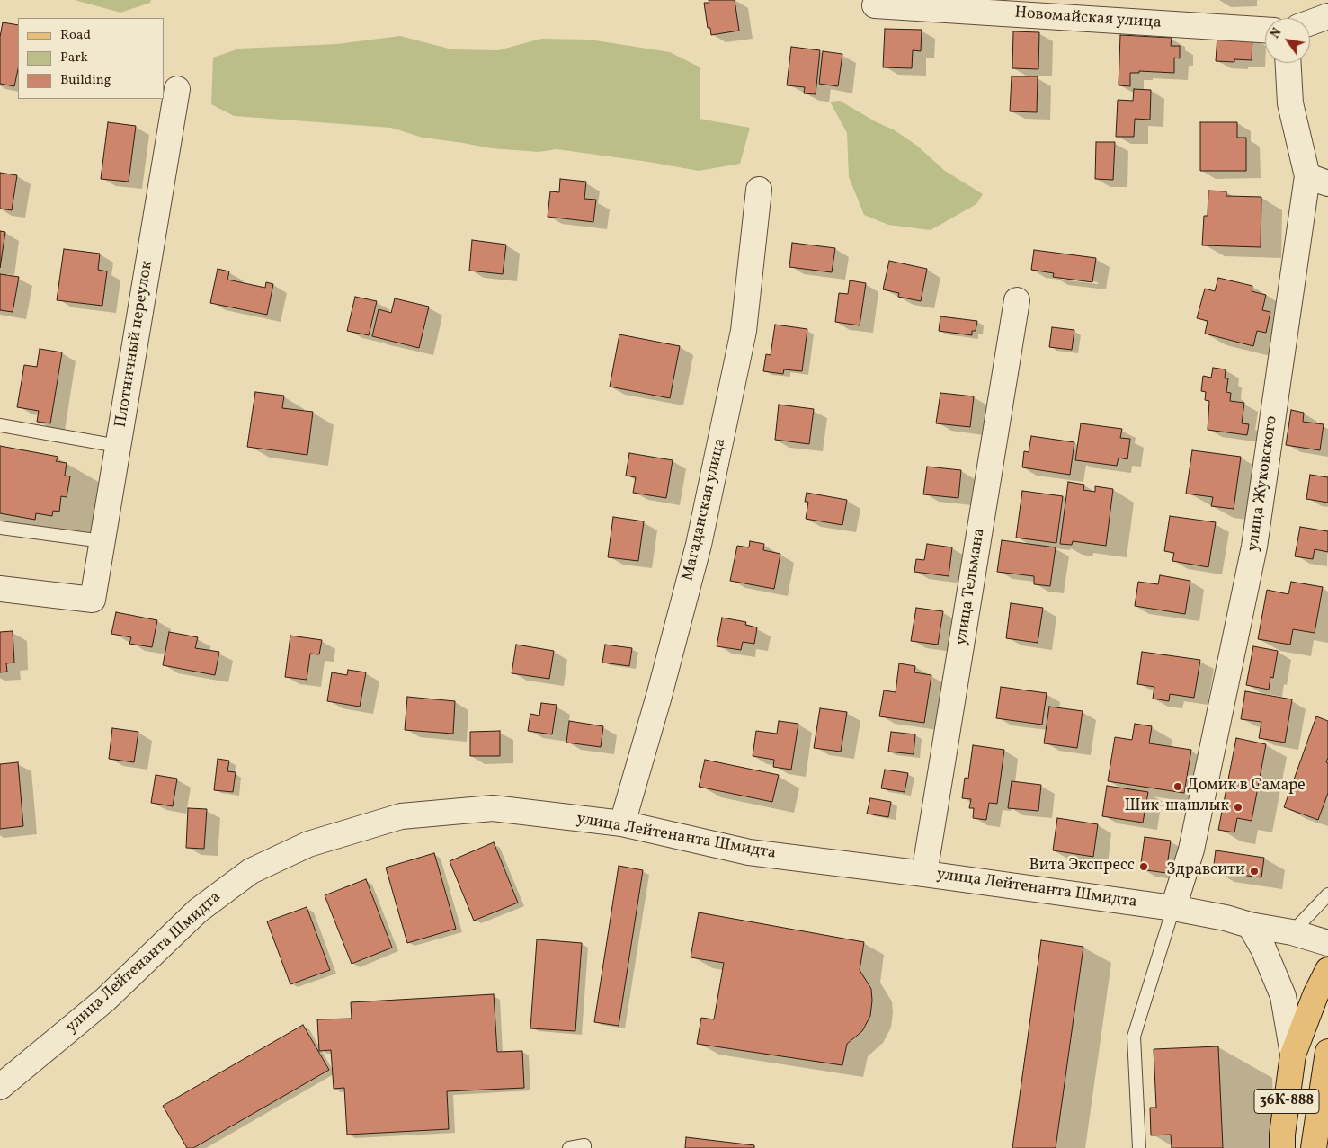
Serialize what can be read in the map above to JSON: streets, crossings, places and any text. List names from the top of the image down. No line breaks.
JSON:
{"streets":{"main road":["36К-888"],"street":["Новомайская улица","Плотничный переулок","улица Жуковского","Магаданская улица","улица Тельмана","улица Лейтенанта Шмидта"]},"crossings":[["улица Жуковского","улица Лейтенанта Шмидта"],["Магаданская улица","улица Лейтенанта Шмидта"],["улица Тельмана","улица Лейтенанта Шмидта"]],"places":["Домик в Самаре","Шик-шашлык","Вита Экспресс","Здравсити"],"legend":["Road","Park","Building"],"north":"top left"}
